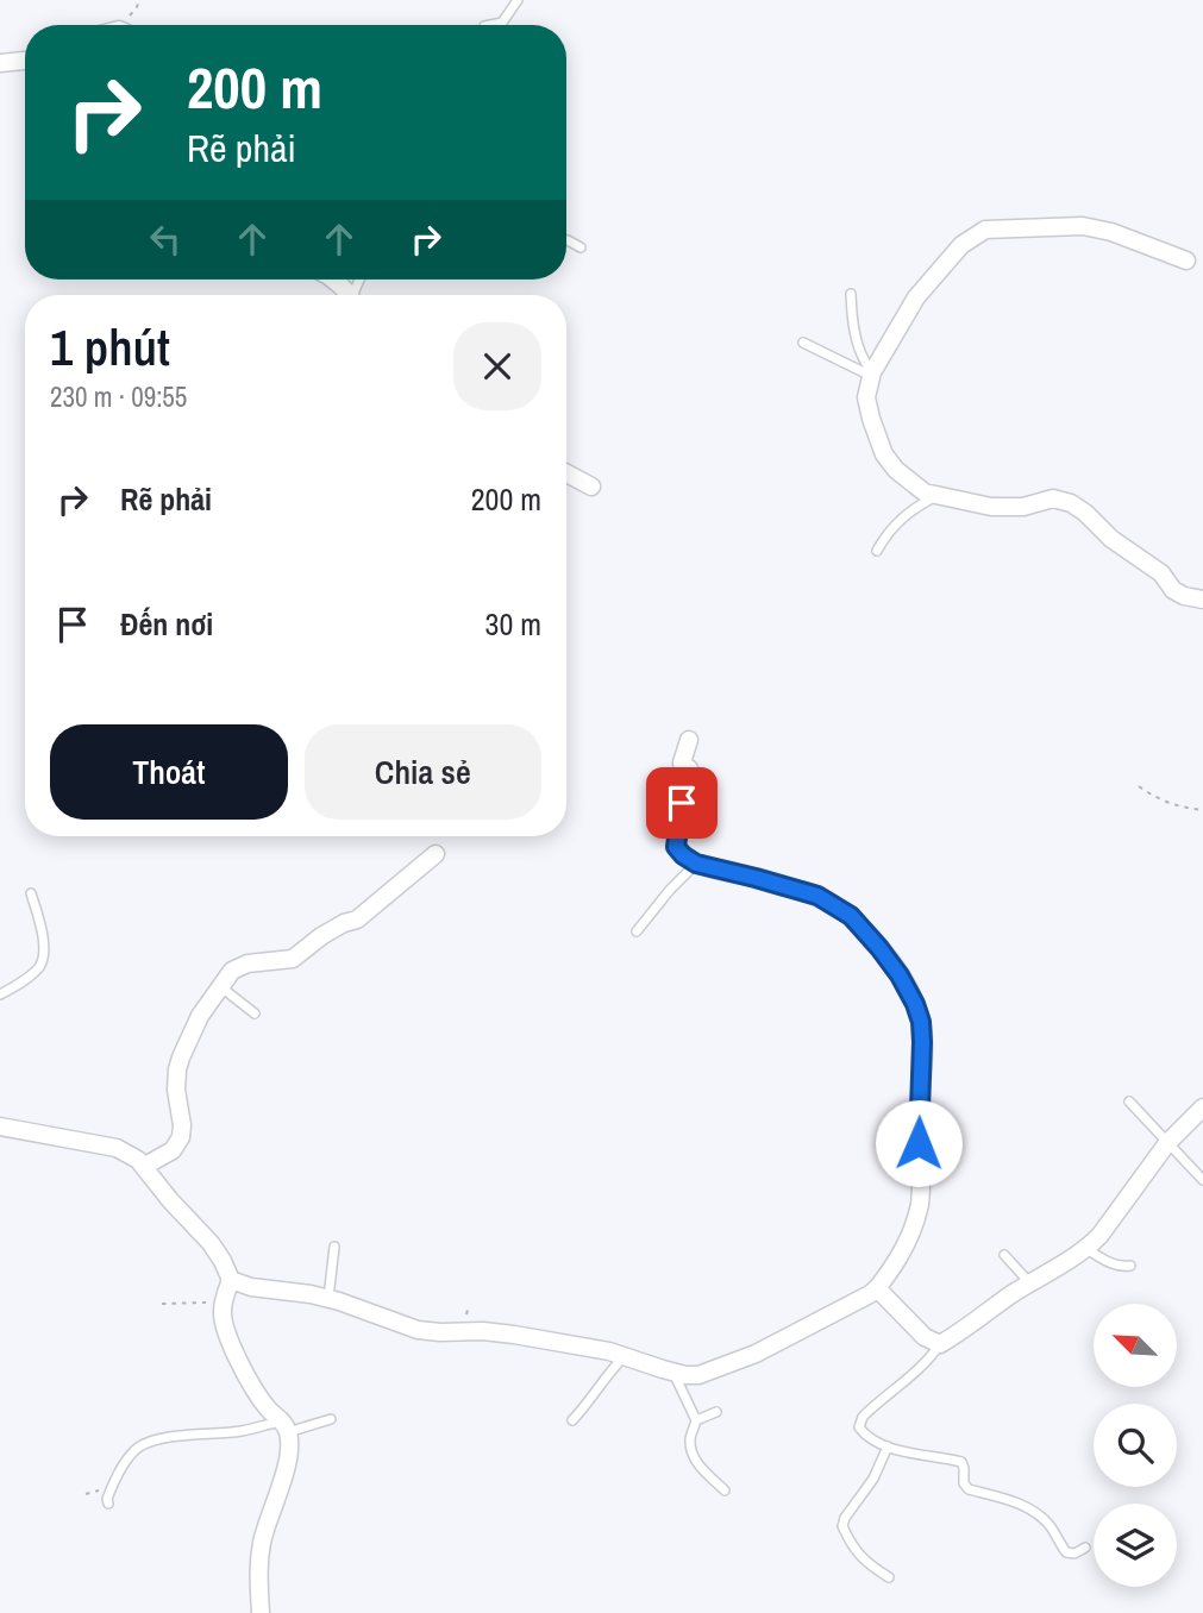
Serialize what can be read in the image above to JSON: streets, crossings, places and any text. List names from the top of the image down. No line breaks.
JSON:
{"north":"top left","page":{"turn":["200 m","Rẽ phải"],"heading":["1 phút","230 m · 09:55"],"list":[{"name":"Rẽ phải","value":"200 m"},{"name":"Đến nơi","value":"30 m"}],"buttons":["Thoát","Chia sẻ"]}}
